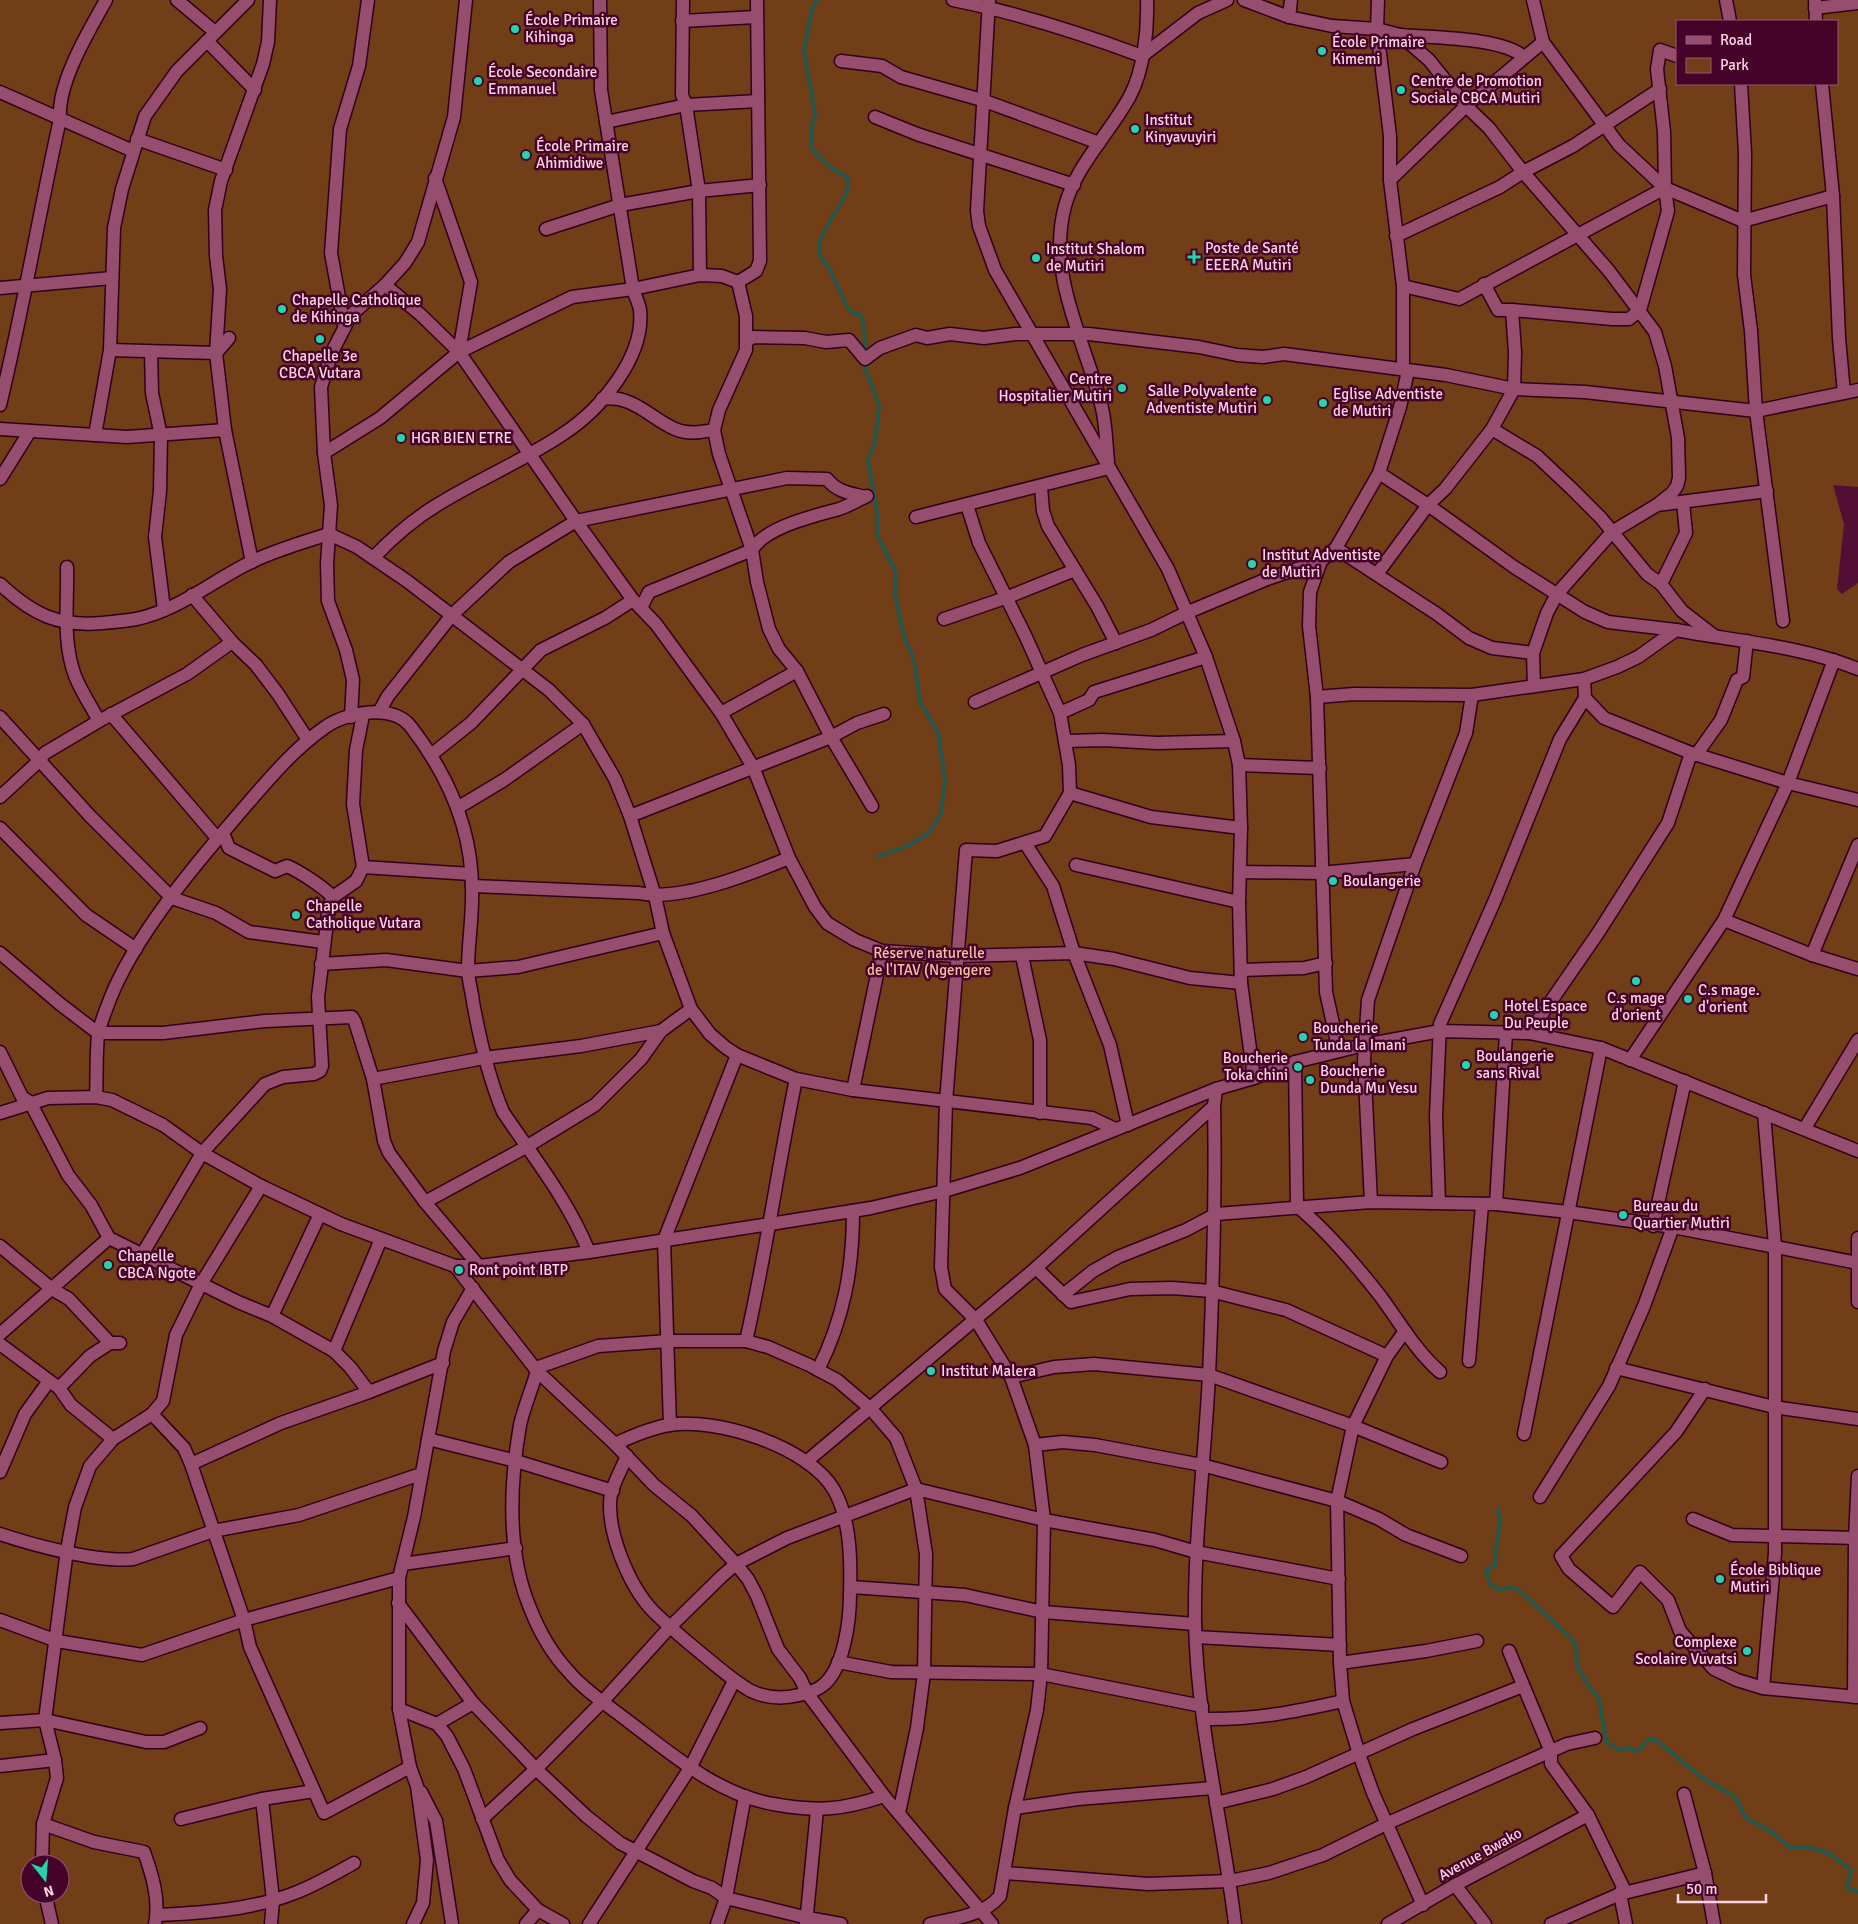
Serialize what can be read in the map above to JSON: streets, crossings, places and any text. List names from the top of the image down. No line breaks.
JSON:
{"streets":{"street":["Avenue Bwako"]},"parks":["Réserve naturelle de l'ITAV (Ngengere"],"places":{"other":["École Primaire Kihinga","École Primaire Kimemi","École Secondaire Emmanuel","Centre de Promotion Sociale CBCA Mutiri","Institut Kinyavuyiri","École Primaire Ahimidiwe","Institut Shalom de Mutiri","Chapelle Catholique de Kihinga","Chapelle 3e CBCA Vutara","Centre Hospitalier Mutiri","Salle Polyvalente Adventiste Mutiri","Eglise Adventiste de Mutiri","HGR BIEN ETRE","Institut Adventiste de Mutiri","Boulangerie","Chapelle Catholique Vutara","C.s mage d'orient","C.s mage. d'orient","Hotel Espace Du Peuple","Boucherie Tunda la Imani","Boulangerie sans Rival","Boucherie Toka chini","Boucherie Dunda Mu Yesu","Bureau du Quartier Mutiri","Chapelle CBCA Ngote","Ront point IBTP","Institut Malera","École Biblique Mutiri","Complexe Scolaire Vuvatsi"],"health":["Poste de Santé EEERA Mutiri"]},"legend":["Road","Park"],"scale_bar":"50 m","north":"bottom"}
